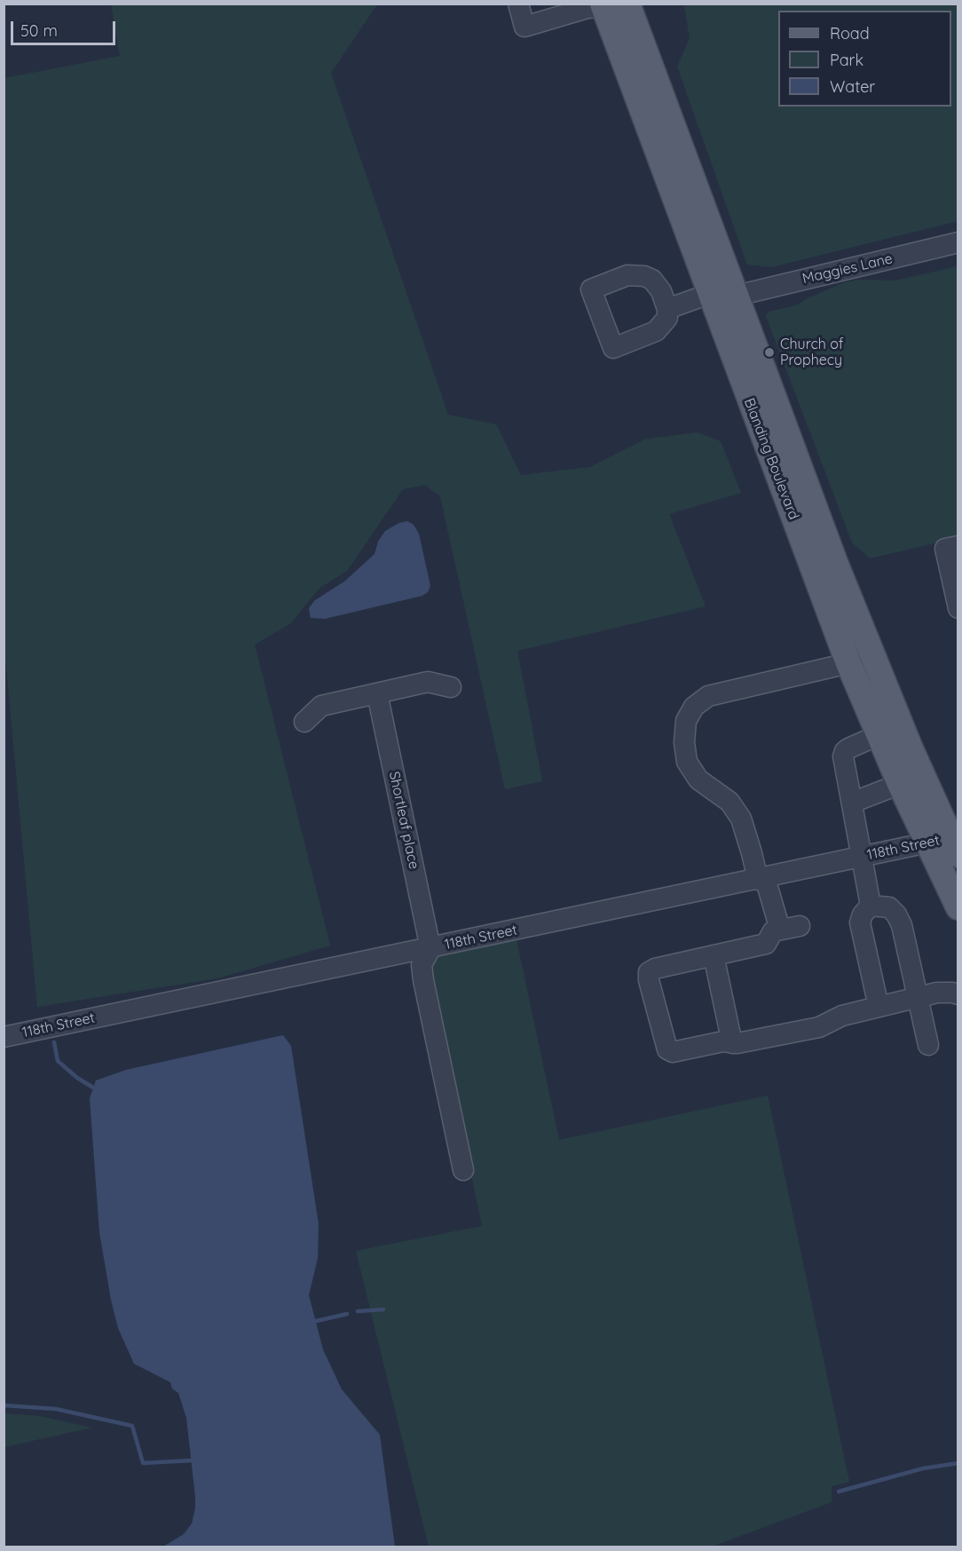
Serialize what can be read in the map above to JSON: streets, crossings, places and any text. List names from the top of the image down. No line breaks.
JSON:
{"streets":{"main road":["Blanding Boulevard"],"street":["Maggies Lane","Shortleaf place","118th Street"]},"crossings":[["Maggies Lane","Blanding Boulevard"],["Blanding Boulevard","118th Street"],["Shortleaf place","118th Street"]],"places":["Church of Prophecy"],"legend":["Road","Park","Water"],"scale_bar":"50 m"}
